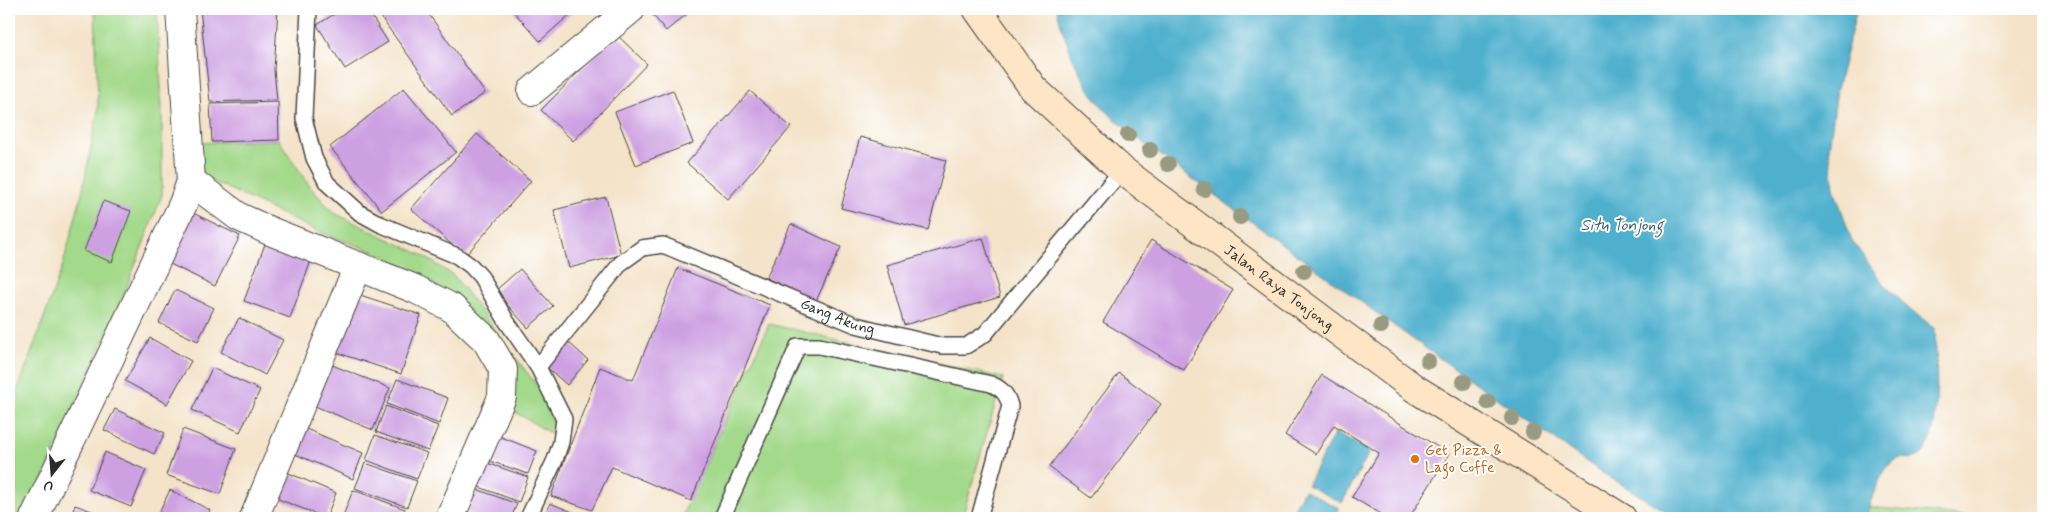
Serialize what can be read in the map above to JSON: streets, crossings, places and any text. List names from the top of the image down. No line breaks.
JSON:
{"streets":{"main road":["Jalan Raya Tonjong"],"lane":["Gang Akung"]},"crossings":[["Jalan Raya Tonjong","Gang Akung"]],"water":["Situ Tonjong"],"places":["Get Pizza & Lago Coffe"],"north":"bottom"}
